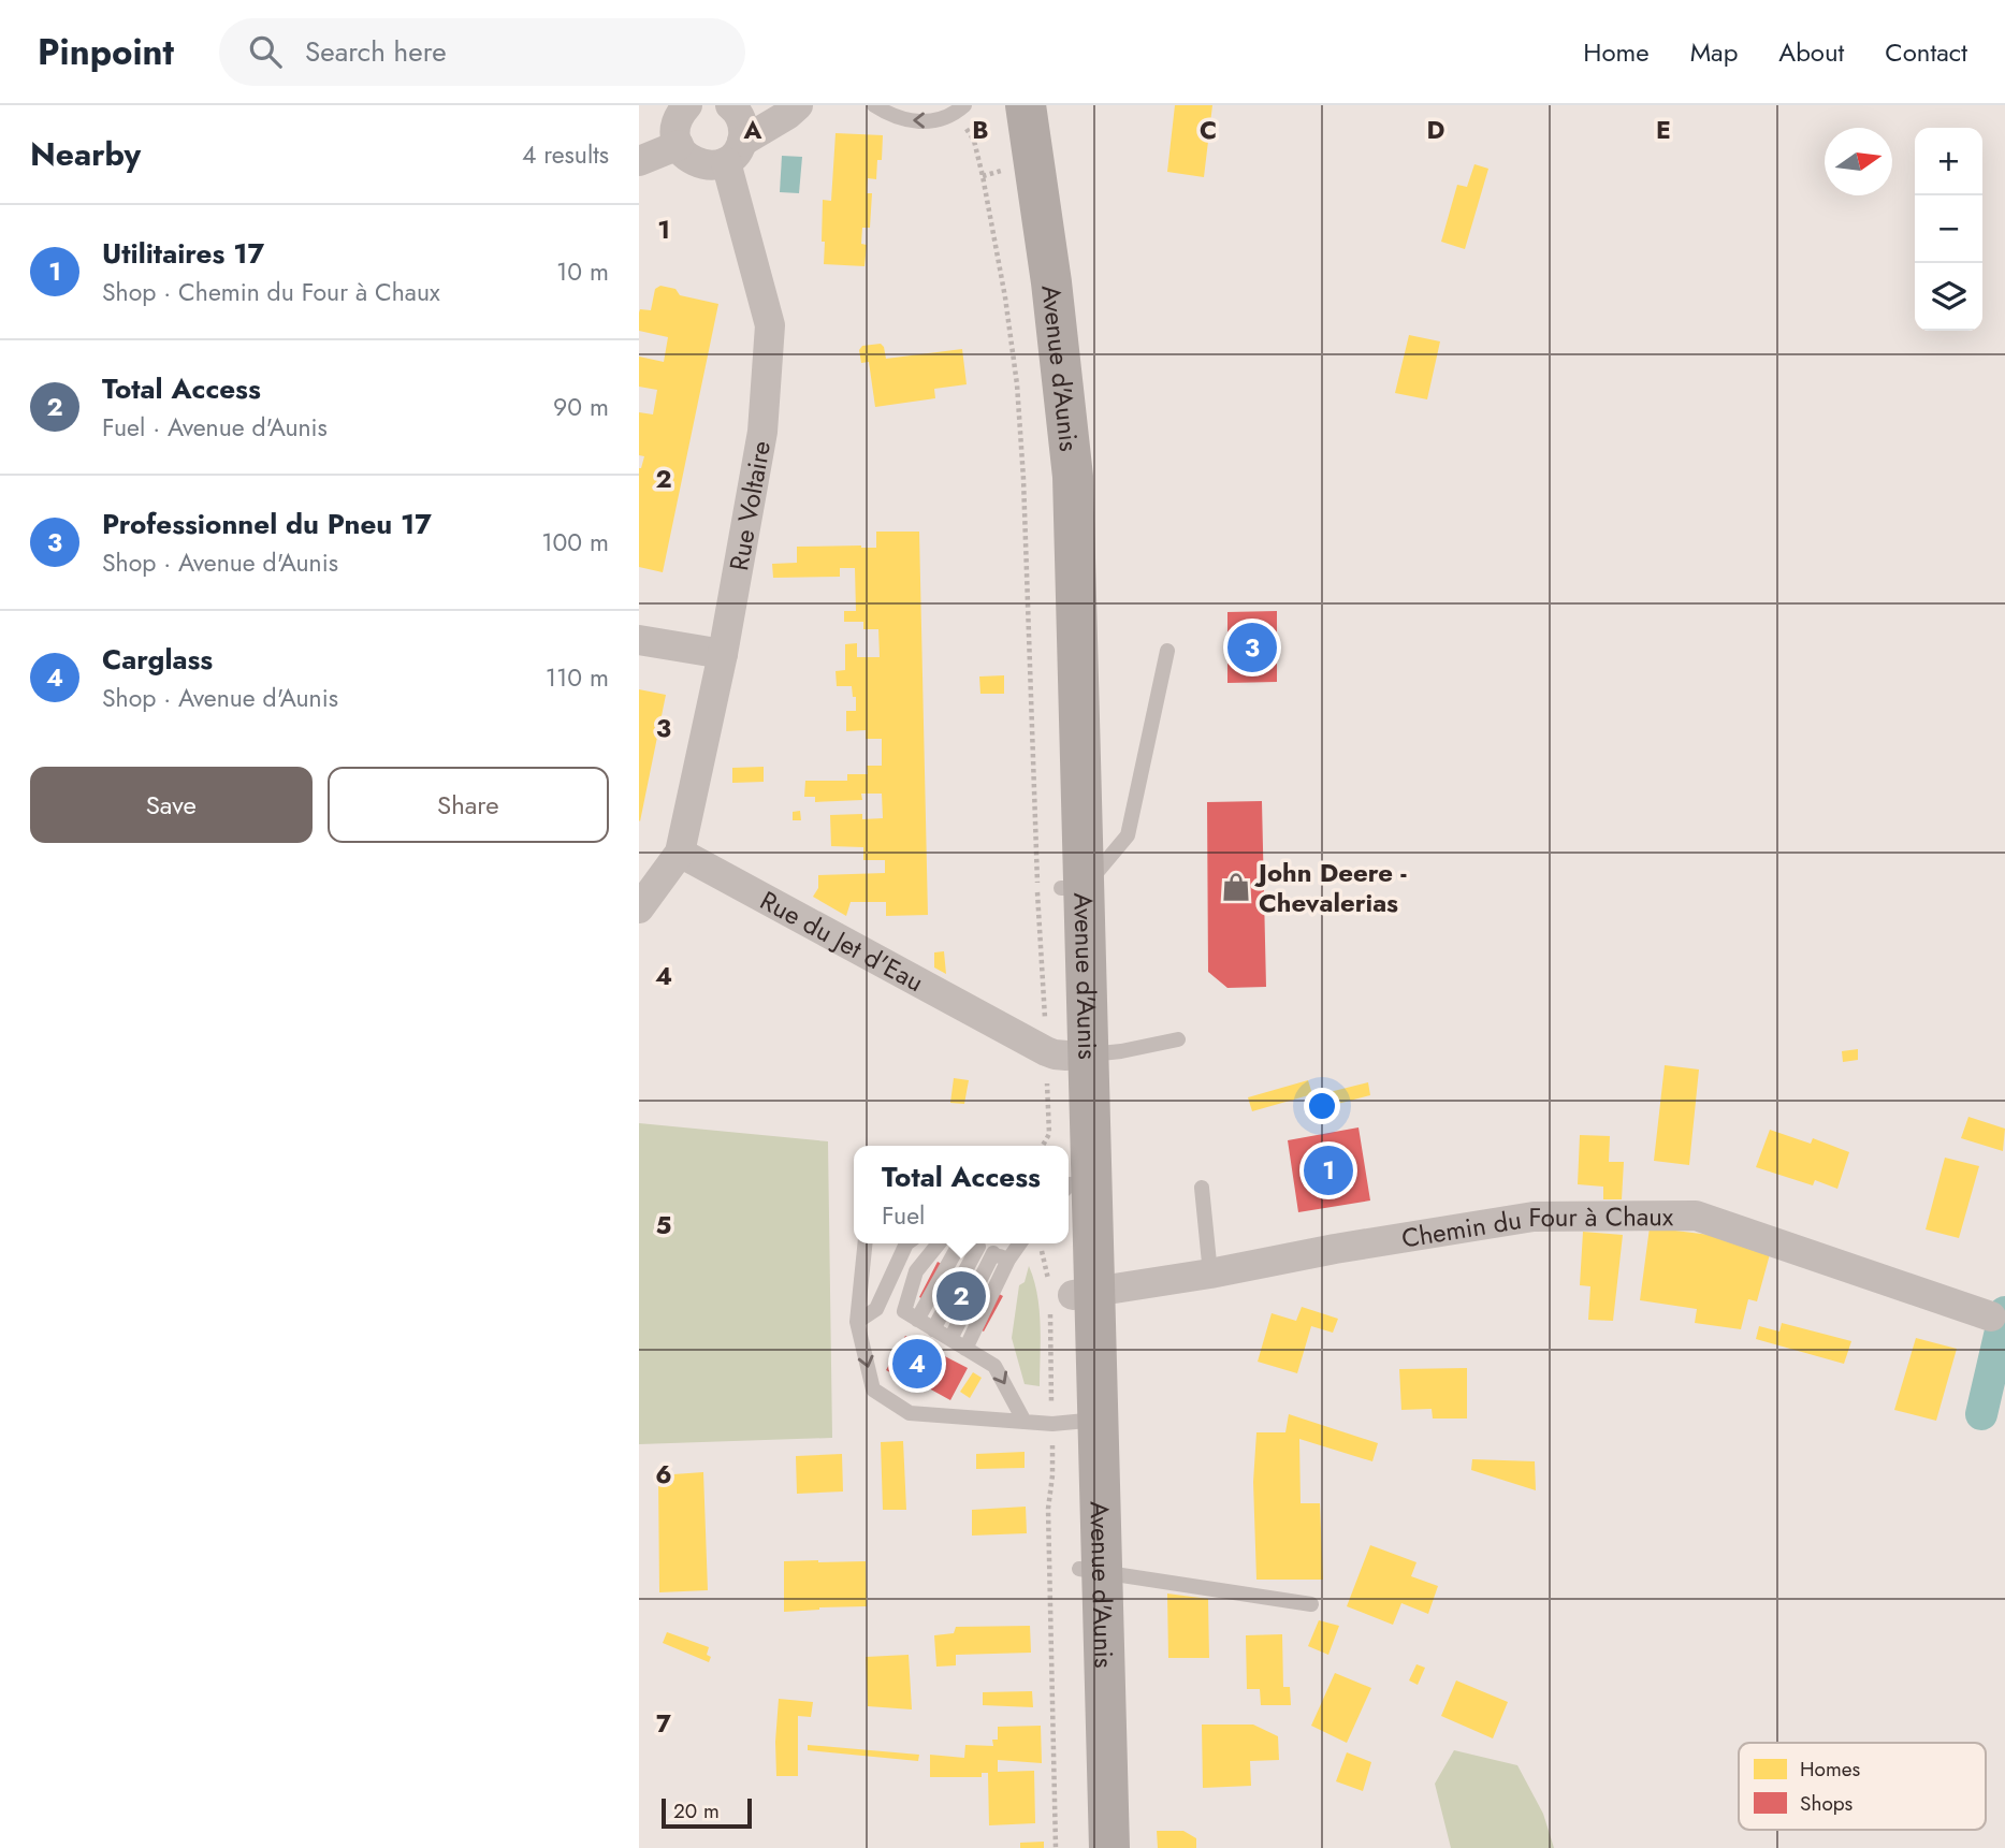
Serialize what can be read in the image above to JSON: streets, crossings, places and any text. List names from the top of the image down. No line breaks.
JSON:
{"streets":{"main road":["Avenue d'Aunis"],"street":["Rue Voltaire","Rue du Jet d'Eau","Chemin du Four à Chaux"]},"crossings":[["Avenue d'Aunis","Rue du Jet d'Eau"],["Avenue d'Aunis","Chemin du Four à Chaux"],["Rue Voltaire","Rue du Jet d'Eau"]],"places":{"shop":["John Deere - Chevalerias"]},"legend":["Homes","Shops"],"scale_bar":"20 m","north":"right","page":{"header":"Pinpoint","search":"Search here","nav":["Home","Map","About","Contact"],"heading":["Nearby","4 results"],"map_buttons":["+","−"],"list":[{"mark":"1","name":"Utilitaires 17","note":"Shop · Chemin du Four à Chaux","value":"10 m"},{"mark":"2","name":"Total Access","note":"Fuel · Avenue d'Aunis","value":"90 m"},{"mark":"3","name":"Professionnel du Pneu 17","note":"Shop · Avenue d'Aunis","value":"100 m"},{"mark":"4","name":"Carglass","note":"Shop · Avenue d'Aunis","value":"110 m"}],"pins":["3","1","2","4"],"buttons":["Save","Share"],"popup":["Total Access","Fuel"],"scale":"20 m"},"grid":{"columns":["A","B","C","D","E"],"rows":["1","2","3","4","5","6","7"]}}
